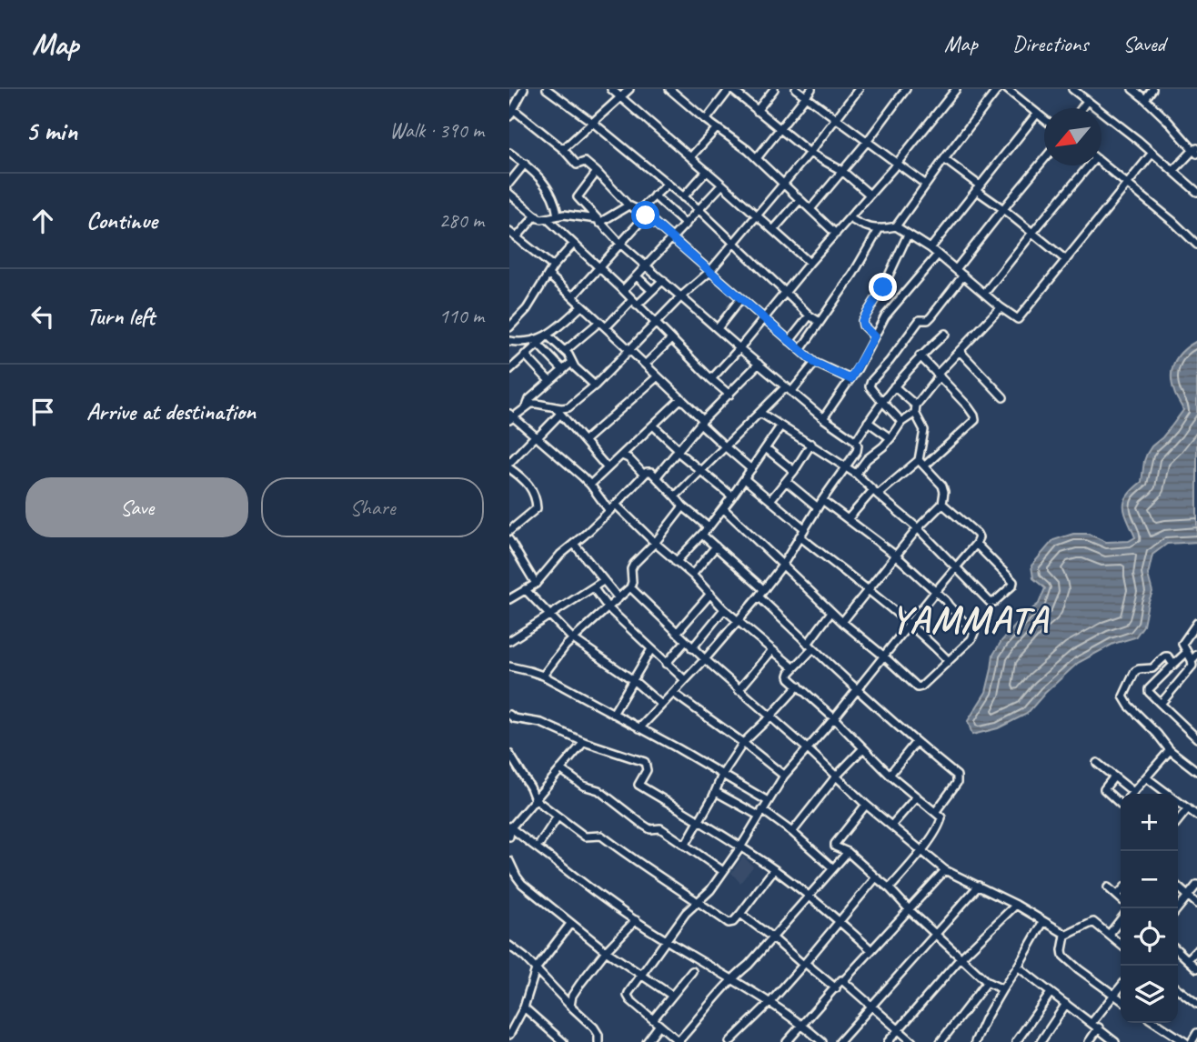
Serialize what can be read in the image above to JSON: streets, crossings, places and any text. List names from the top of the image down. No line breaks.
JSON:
{"districts":["YAMMATA"],"north":"bottom left","page":{"header":"Map","nav":["Map","Directions","Saved"],"heading":["5 min","Walk · 390 m"],"list":[["Continue","280 m"],["Turn left","110 m"],"Arrive at destination"],"buttons":["Save","Share"],"map_buttons":["+","−"]}}
